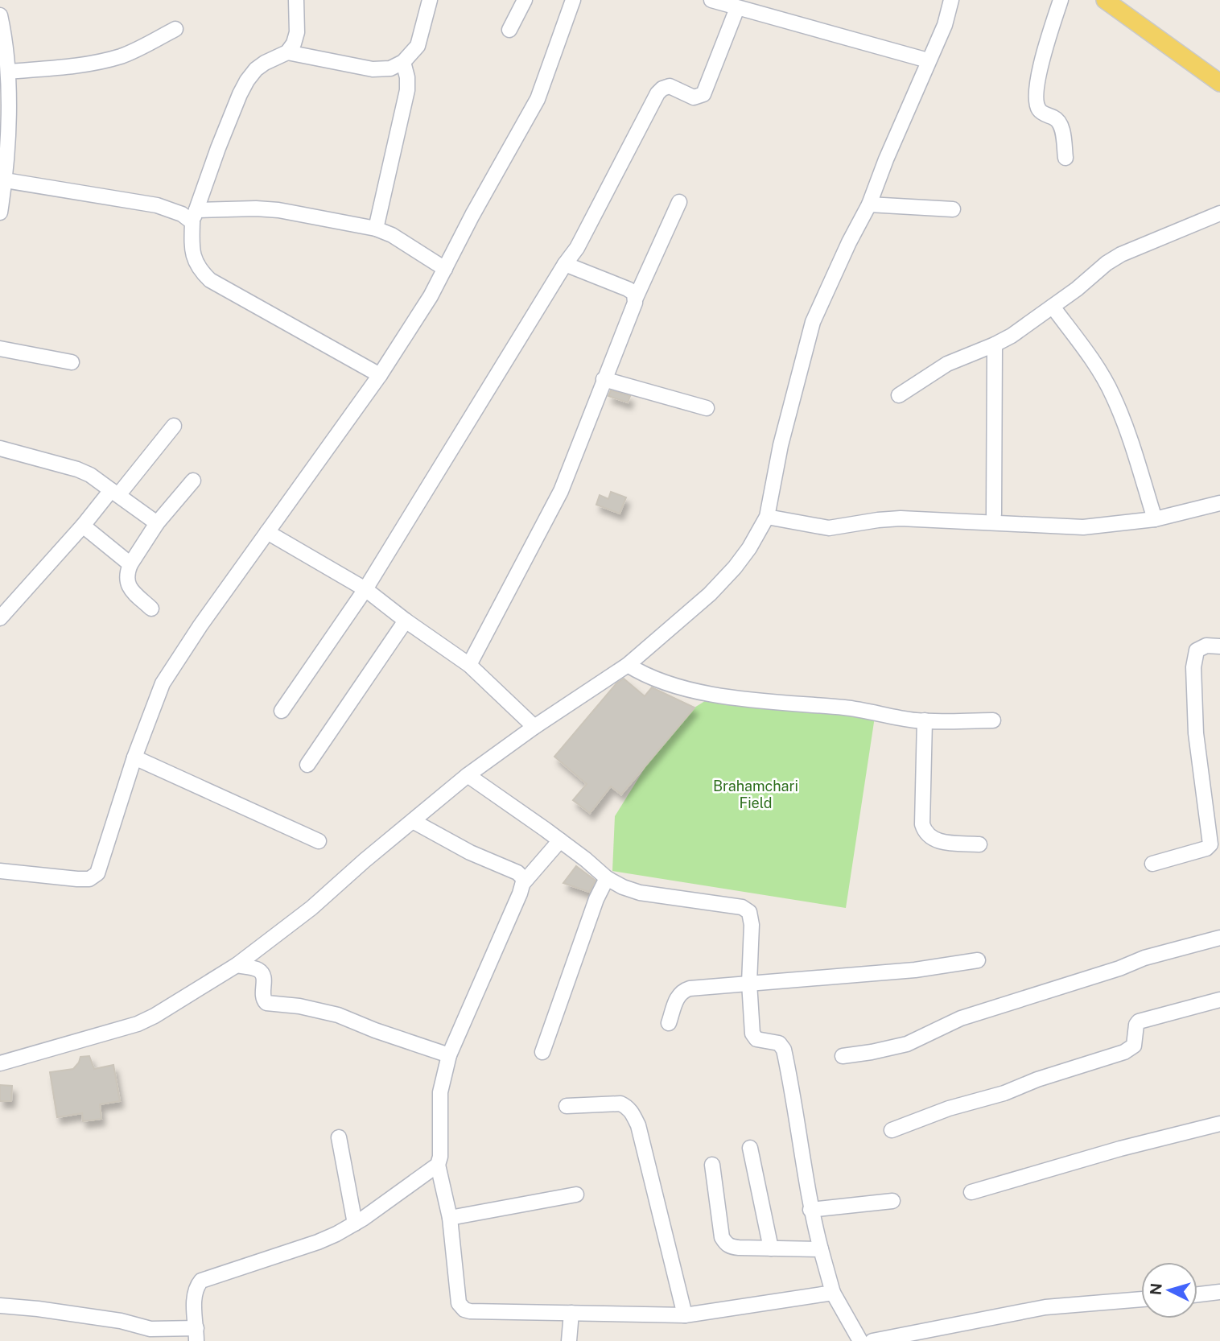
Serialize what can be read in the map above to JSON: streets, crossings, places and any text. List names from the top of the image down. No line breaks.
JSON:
{"parks":["Brahamchari Field"],"north":"left"}
